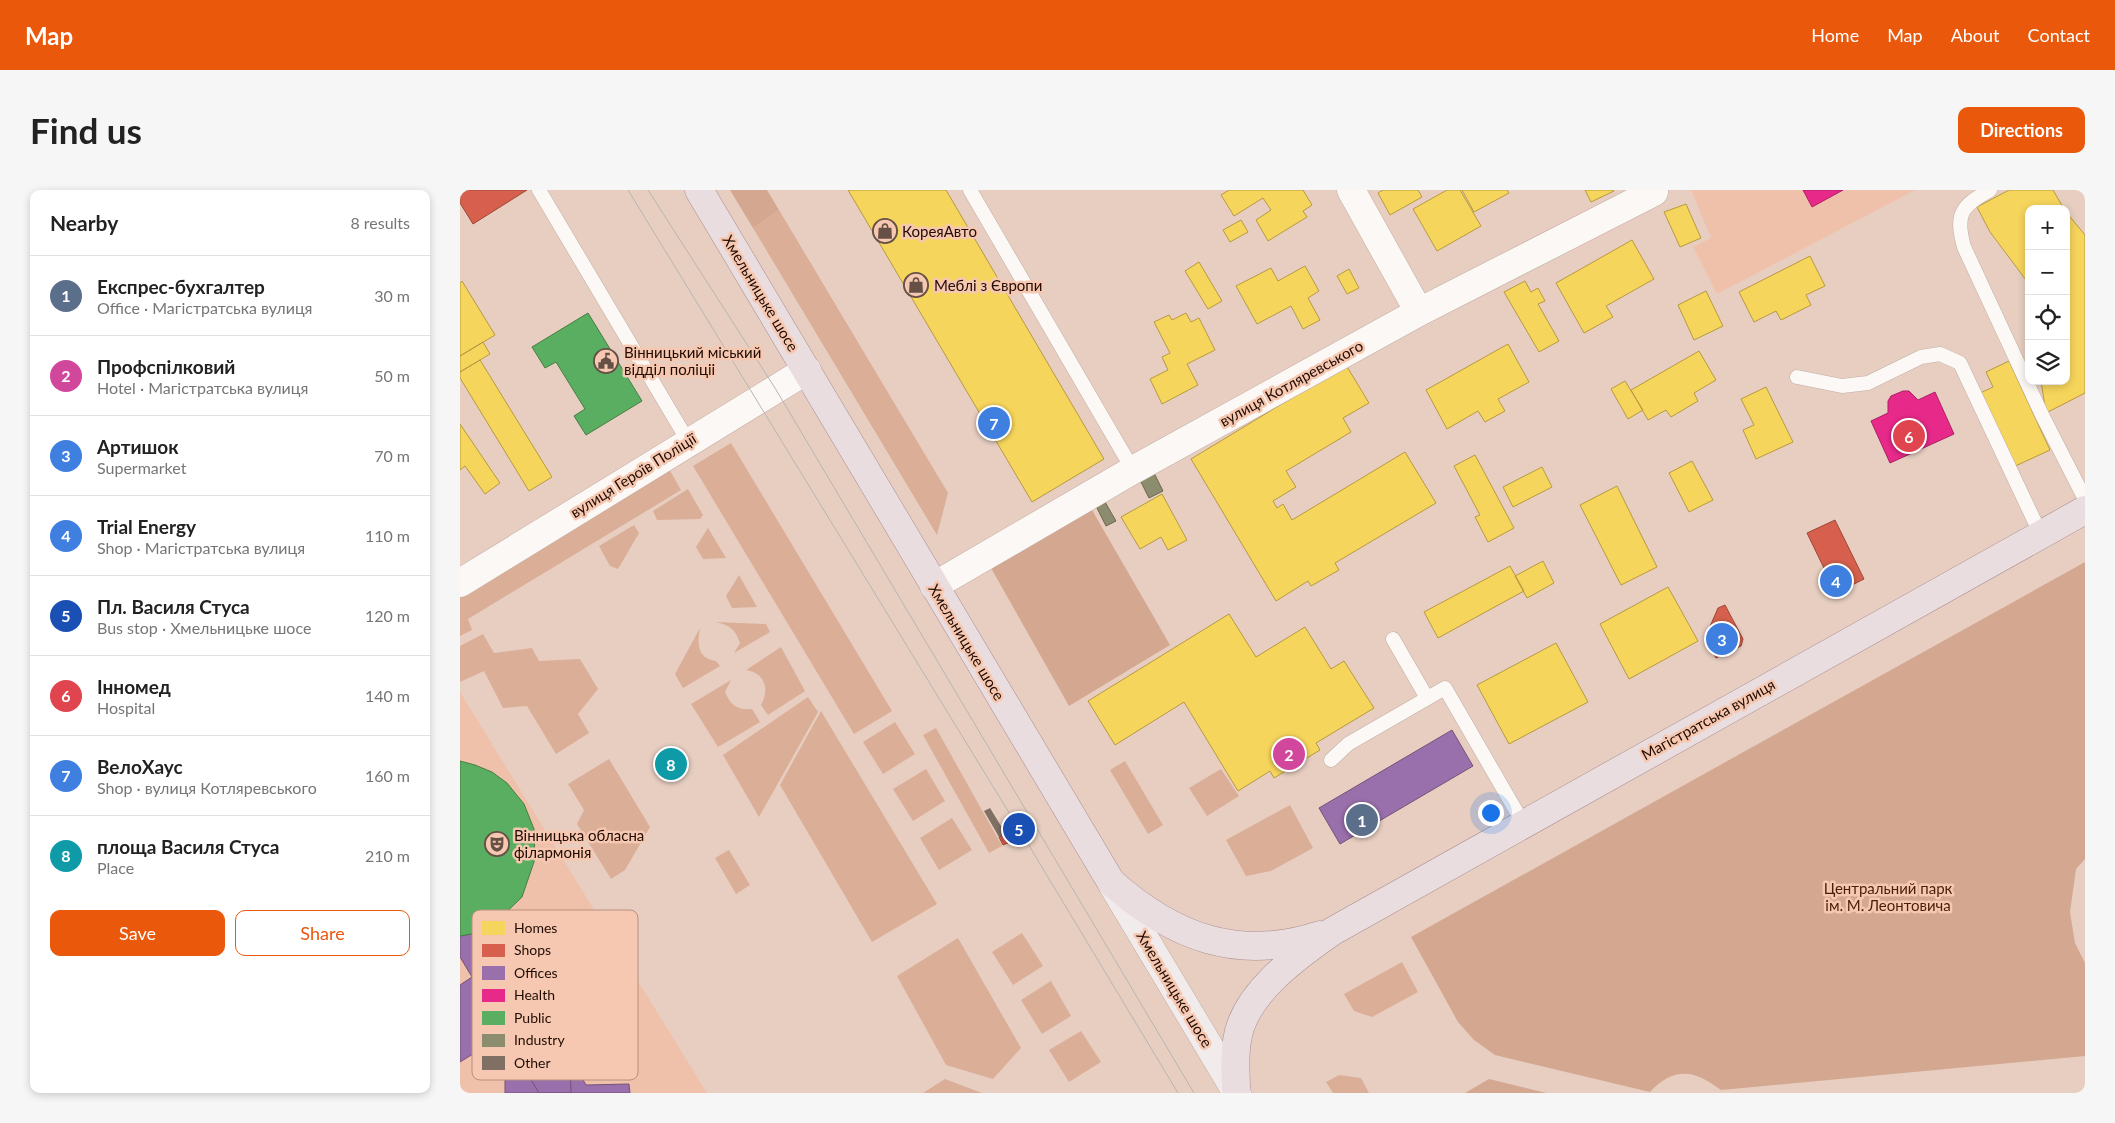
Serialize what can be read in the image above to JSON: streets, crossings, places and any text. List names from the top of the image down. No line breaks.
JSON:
{"streets":{"main road":["Хмельницьке шосе","Магістратська вулиця"],"street":["вулиця Котляревського","вулиця Героїв Поліції"]},"crossings":[["Хмельницьке шосе","вулиця Котляревського"],["Хмельницьке шосе","вулиця Героїв Поліції"]],"parks":["Центральний парк ім. М. Леонтовича"],"places":{"shop":["КореяАвто","Меблі з Європи"],"public building":["Вінницький міський відділ поліціі"],"theatre":["Вінницька обласна філармонія"]},"legend":["Homes","Shops","Offices","Health","Public","Industry","Other"],"page":{"header":"Map","nav":["Home","Map","About","Contact"],"buttons":["Directions",["Save","Share"]],"title":"Find us","heading":["Nearby","8 results"],"map_buttons":["+","−"],"list":[{"mark":"1","name":"Експрес-бухгалтер","note":"Office · Магістратська вулиця","value":"30 m"},{"mark":"2","name":"Профспілковий","note":"Hotel · Магістратська вулиця","value":"50 m"},{"mark":"3","name":"Артишок","note":"Supermarket","value":"70 m"},{"mark":"4","name":"Trial Energy","note":"Shop · Магістратська вулиця","value":"110 m"},{"mark":"5","name":"Пл. Василя Стуса","note":"Bus stop · Хмельницьке шосе","value":"120 m"},{"mark":"6","name":"Інномед","note":"Hospital","value":"140 m"},{"mark":"7","name":"ВелоХаус","note":"Shop · вулиця Котляревського","value":"160 m"},{"mark":"8","name":"площа Василя Стуса","note":"Place","value":"210 m"}],"pins":["7","6","4","3","2","8","1","5"]}}
